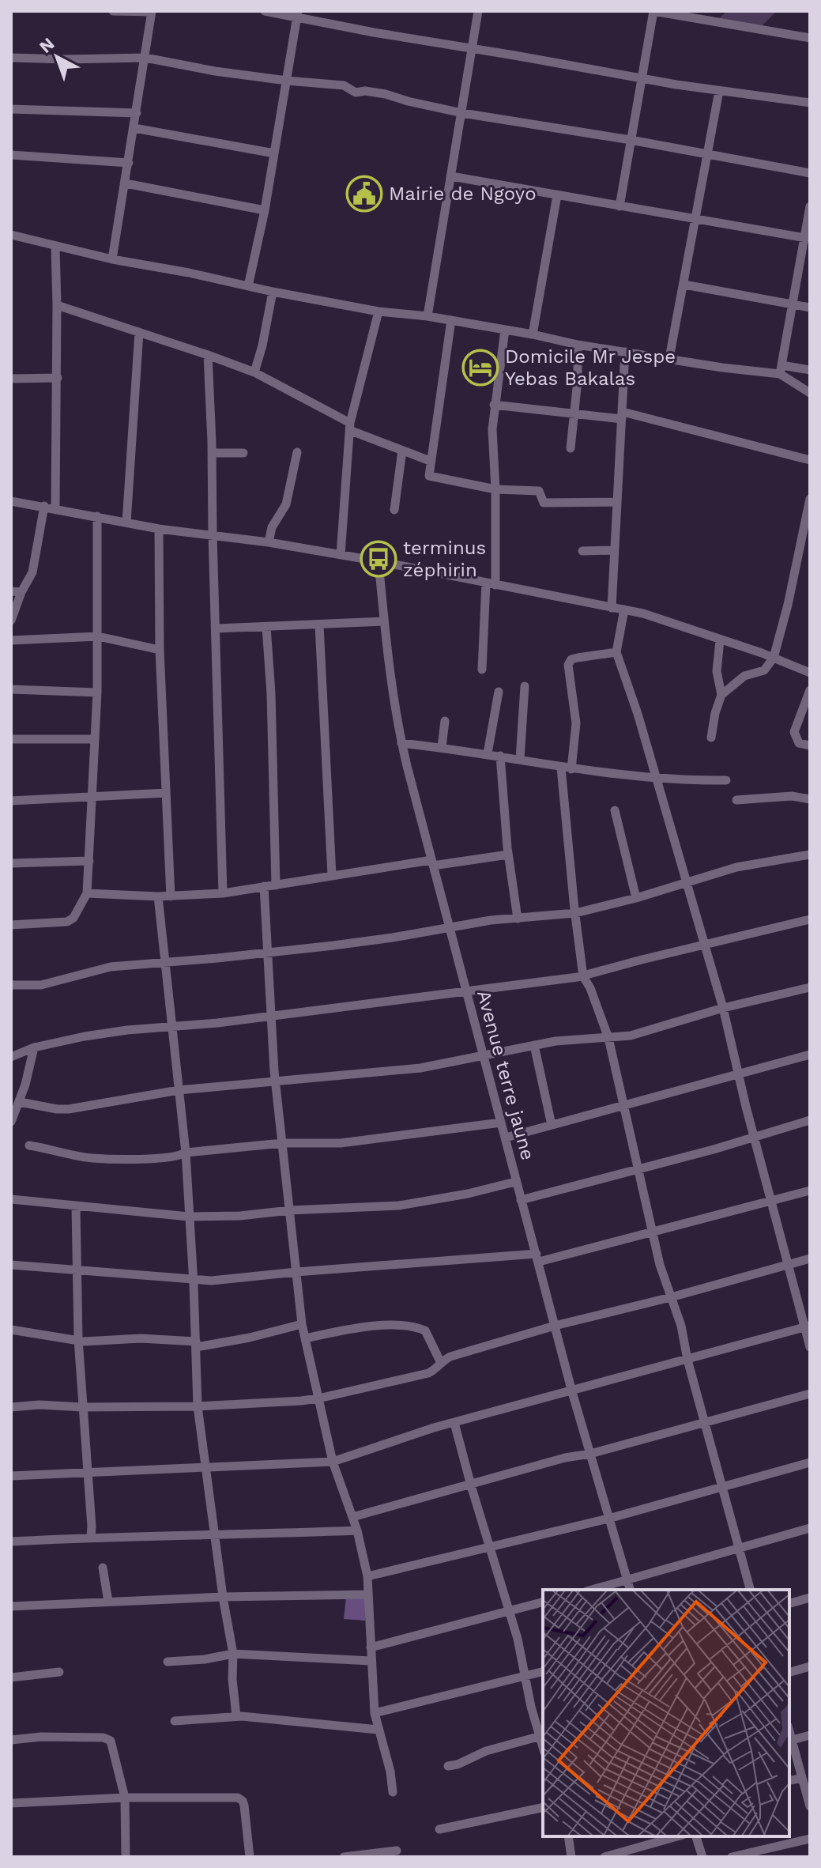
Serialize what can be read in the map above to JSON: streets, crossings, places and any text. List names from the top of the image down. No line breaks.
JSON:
{"streets":{"street":["Avenue terre jaune"]},"places":{"public building":["Mairie de Ngoyo"],"hotel":["Domicile Mr Jespe Yebas Bakalas"],"bus stop":["terminus zéphirin"]},"north":"top left"}
